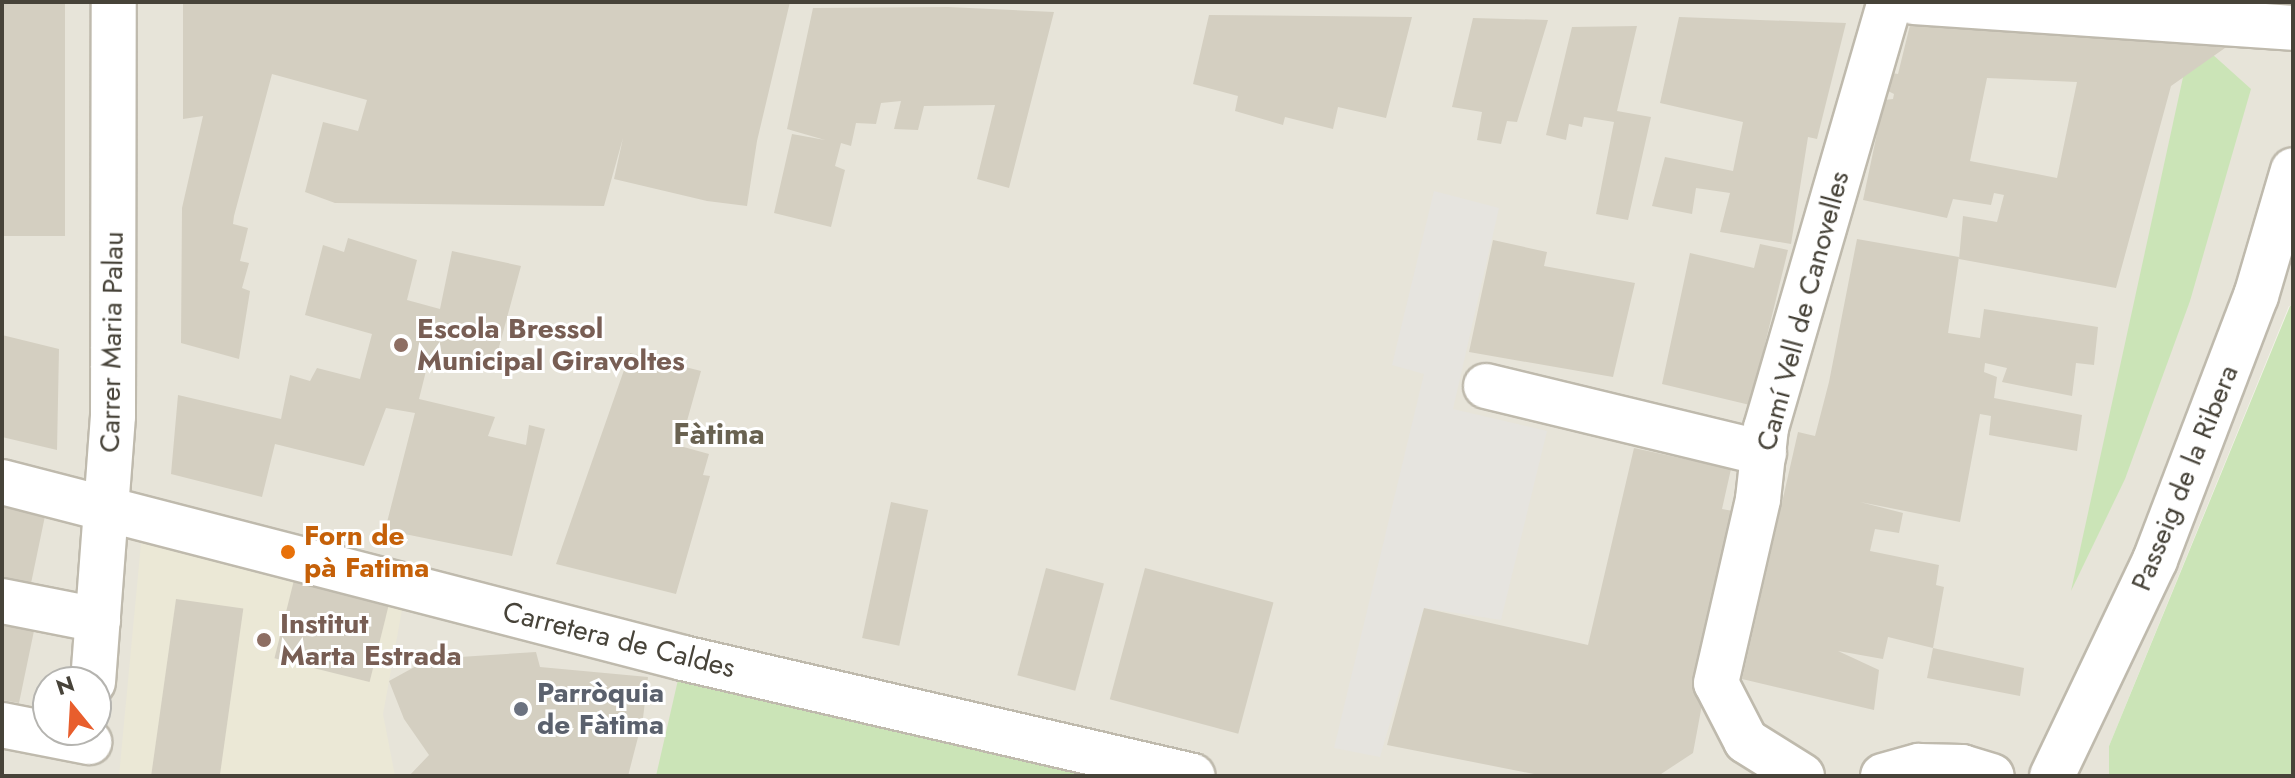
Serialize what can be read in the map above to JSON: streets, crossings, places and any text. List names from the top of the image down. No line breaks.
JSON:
{"streets":{"street":["Camí Vell de Canovelles","Carrer Maria Palau","Passeig de la Ribera","Carretera de Caldes"]},"crossings":[["Carrer Maria Palau","Carretera de Caldes"]],"districts":["Fàtima"],"places":["Escola Bressol Municipal Giravoltes","Forn de pà Fatima","Institut Marta Estrada","Parròquia de Fàtima"],"north":"top"}
